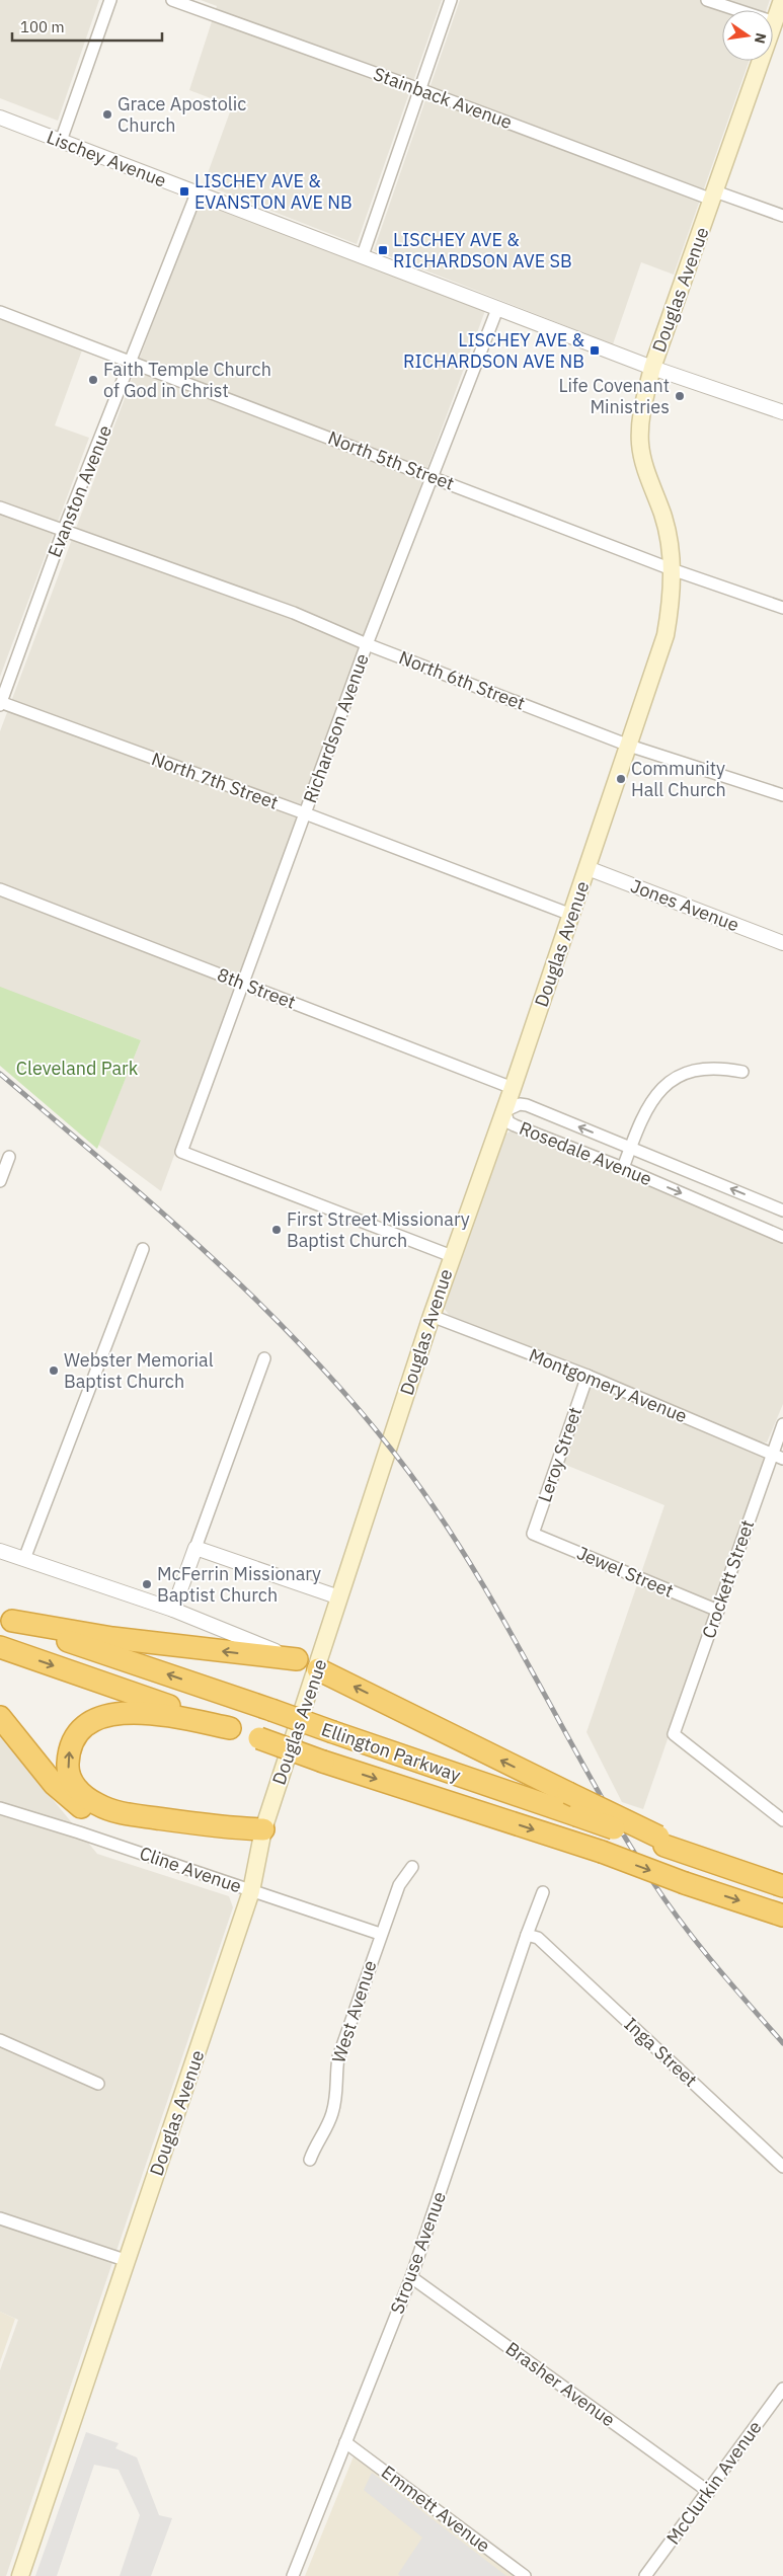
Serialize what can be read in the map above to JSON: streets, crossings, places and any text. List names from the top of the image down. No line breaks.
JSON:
{"streets":{"highway":["Ellington Parkway"],"main road":["Douglas Avenue"],"street":["Stainback Avenue","Lischey Avenue","North 5th Street","Evanston Avenue","North 6th Street","Richardson Avenue","North 7th Street","Jones Avenue","8th Street","Rosedale Avenue","Montgomery Avenue","Leroy Street","Jewel Street","Crockett Street","Cline Avenue","West Avenue","Inga Street","Strouse Avenue","Brasher Avenue","McClurkin Avenue","Emmett Avenue"]},"crossings":[["Stainback Avenue","Douglas Avenue"],["Lischey Avenue","Douglas Avenue"],["Lischey Avenue","Evanston Avenue"],["Lischey Avenue","Richardson Avenue"],["Douglas Avenue","North 5th Street"],["Douglas Avenue","North 6th Street"],["Douglas Avenue","Richardson Avenue"],["Douglas Avenue","North 7th Street"],["Douglas Avenue","Jones Avenue"],["Douglas Avenue","8th Street"],["Douglas Avenue","Rosedale Avenue"],["Douglas Avenue","Montgomery Avenue"],["Douglas Avenue","Cline Avenue"],["North 5th Street","Evanston Avenue"],["North 5th Street","Richardson Avenue"],["Evanston Avenue","North 6th Street"],["Evanston Avenue","North 7th Street"],["North 6th Street","Richardson Avenue"],["Richardson Avenue","North 7th Street"],["Richardson Avenue","8th Street"],["Montgomery Avenue","Leroy Street"],["Montgomery Avenue","Crockett Street"],["Leroy Street","Jewel Street"],["Jewel Street","Crockett Street"],["Cline Avenue","West Avenue"],["Inga Street","Strouse Avenue"],["Strouse Avenue","Brasher Avenue"],["Strouse Avenue","Emmett Avenue"],["Brasher Avenue","McClurkin Avenue"]],"parks":["Cleveland Park"],"places":{"other":["Grace Apostolic Church","Faith Temple Church of God in Christ","Life Covenant Ministries","Community Hall Church","First Street Missionary Baptist Church","Webster Memorial Baptist Church","McFerrin Missionary Baptist Church"],"transit":["LISCHEY AVE & EVANSTON AVE NB","LISCHEY AVE & RICHARDSON AVE SB","LISCHEY AVE & RICHARDSON AVE NB"]},"scale_bar":"100 m","north":"right"}
